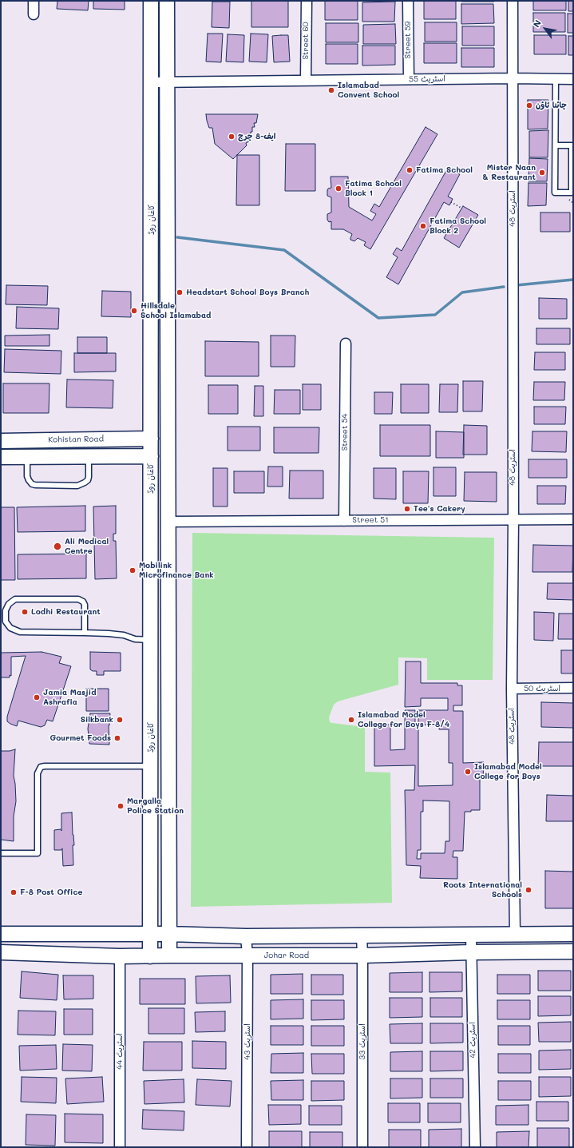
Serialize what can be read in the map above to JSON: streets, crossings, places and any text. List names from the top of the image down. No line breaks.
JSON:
{"streets":{"street":["Street 59","Street 60","اسٹریٹ 55","اسٹریٹ 48","کاغان روڈ","Street 54","Kohistan Road","Street 51","اسٹریٹ 50","Johar Road","اسٹریٹ 42","اسٹریٹ 43","اسٹریٹ 33","اسٹریٹ 44"]},"crossings":[["Street 59","اسٹریٹ 55"],["Street 60","اسٹریٹ 55"],["اسٹریٹ 55","اسٹریٹ 48"],["اسٹریٹ 55","کاغان روڈ"],["اسٹریٹ 48","Street 51"],["اسٹریٹ 48","اسٹریٹ 50"],["کاغان روڈ","Kohistan Road"],["کاغان روڈ","Street 51"],["کاغان روڈ","Johar Road"],["Street 54","Street 51"],["Johar Road","اسٹریٹ 42"],["Johar Road","اسٹریٹ 43"],["Johar Road","اسٹریٹ 33"],["Johar Road","اسٹریٹ 44"]],"places":["Islamabad Convent School","چائنا ٹاؤن","ایف-8 چرچ","Fatima School","Mister Naan & Restaurant","Fatima School Block 1","Fatima School Block 2","Headstart School Boys Branch","Hillsdale School Islamabad","Tee's Cakery","Ali Medical Centre","Mobilink Microfinance Bank","Lodhi Restaurant","Jamia Masjid Ashrafia","Silkbank","Islamabad Model College for Boys F-8/4","Gourmet Foods","Islamabad Model College for Boys","Margalla Police Station","Roots International Schools","F-8 Post Office"],"north":"top left"}
